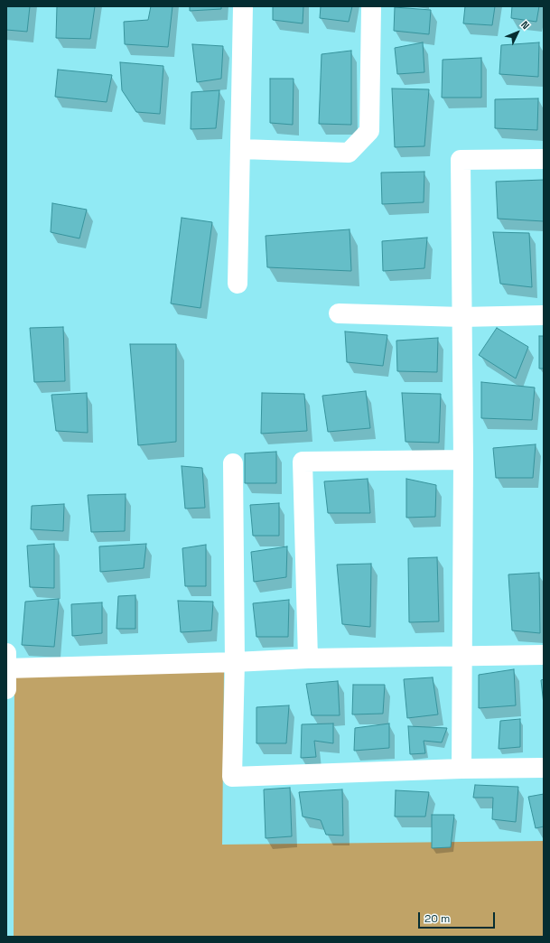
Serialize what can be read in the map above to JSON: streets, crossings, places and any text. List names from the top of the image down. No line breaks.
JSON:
{"scale_bar":"20 m","north":"top right"}
